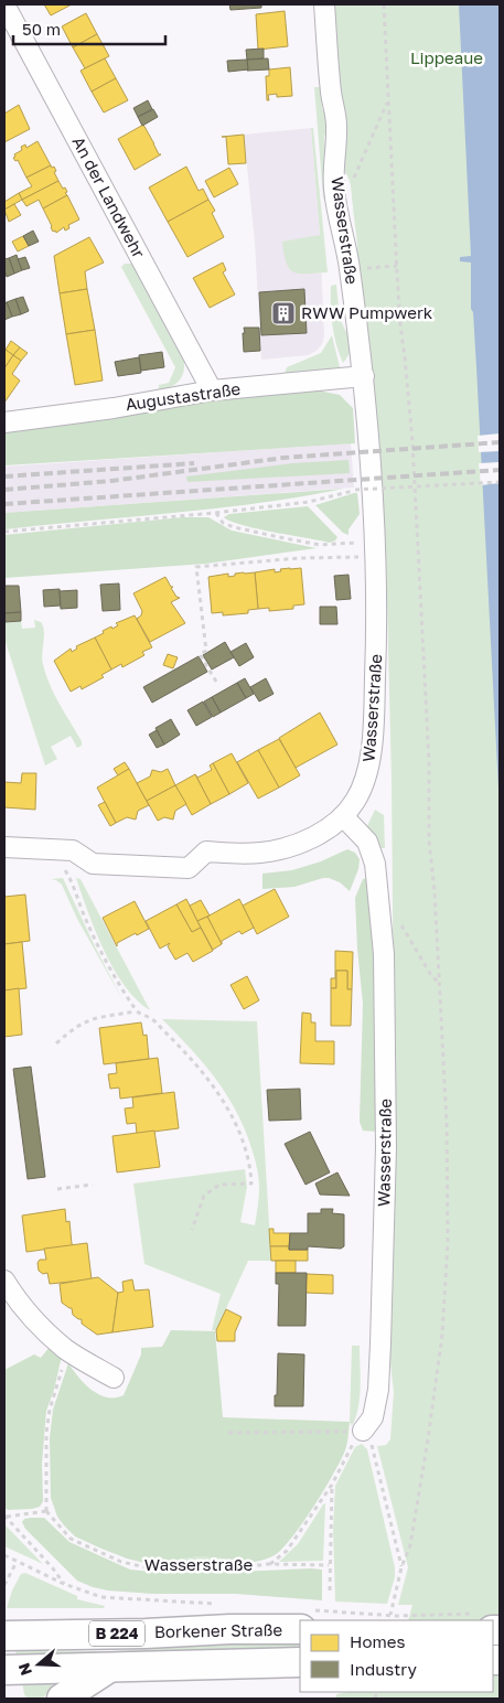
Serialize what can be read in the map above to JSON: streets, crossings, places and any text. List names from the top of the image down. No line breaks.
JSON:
{"streets":{"main road":["Borkener Straße","B 224"],"street":["An der Landwehr","Wasserstraße","Augustastraße"]},"crossings":[["An der Landwehr","Augustastraße"],["Wasserstraße","Augustastraße"],["Borkener Straße","B 224"]],"parks":["Lippeaue"],"places":{"building":["RWW Pumpwerk"]},"legend":["Homes","Industry"],"scale_bar":"50 m","north":"left"}
